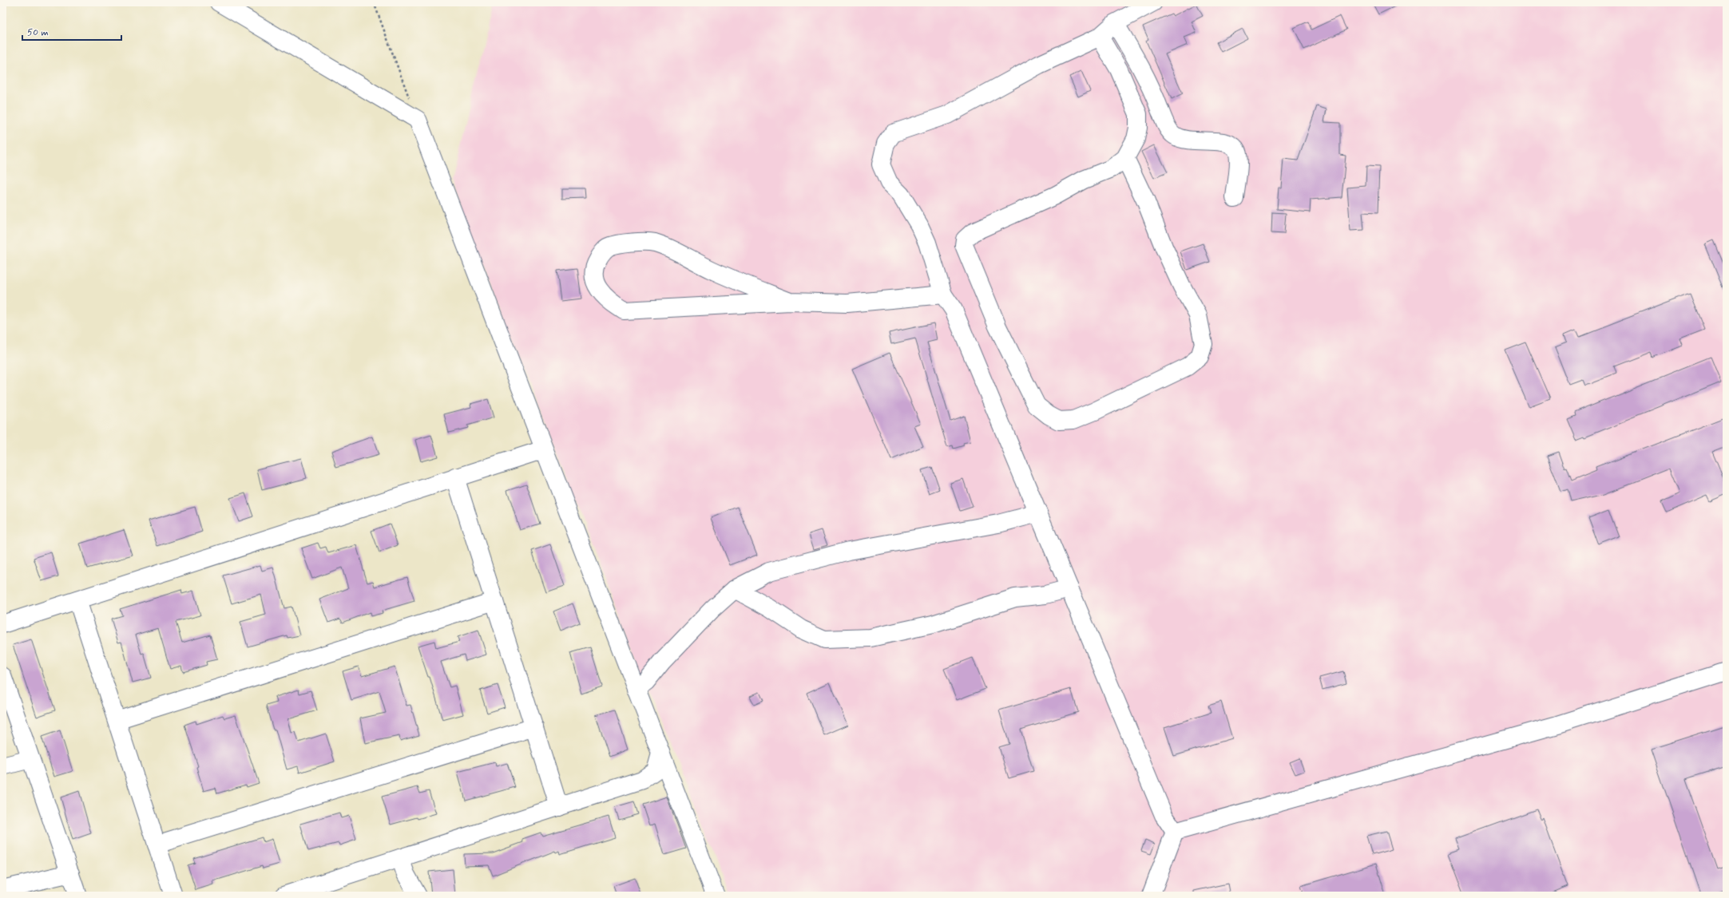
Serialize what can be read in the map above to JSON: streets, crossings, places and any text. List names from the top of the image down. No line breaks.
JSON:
{"scale_bar":"50 m"}
